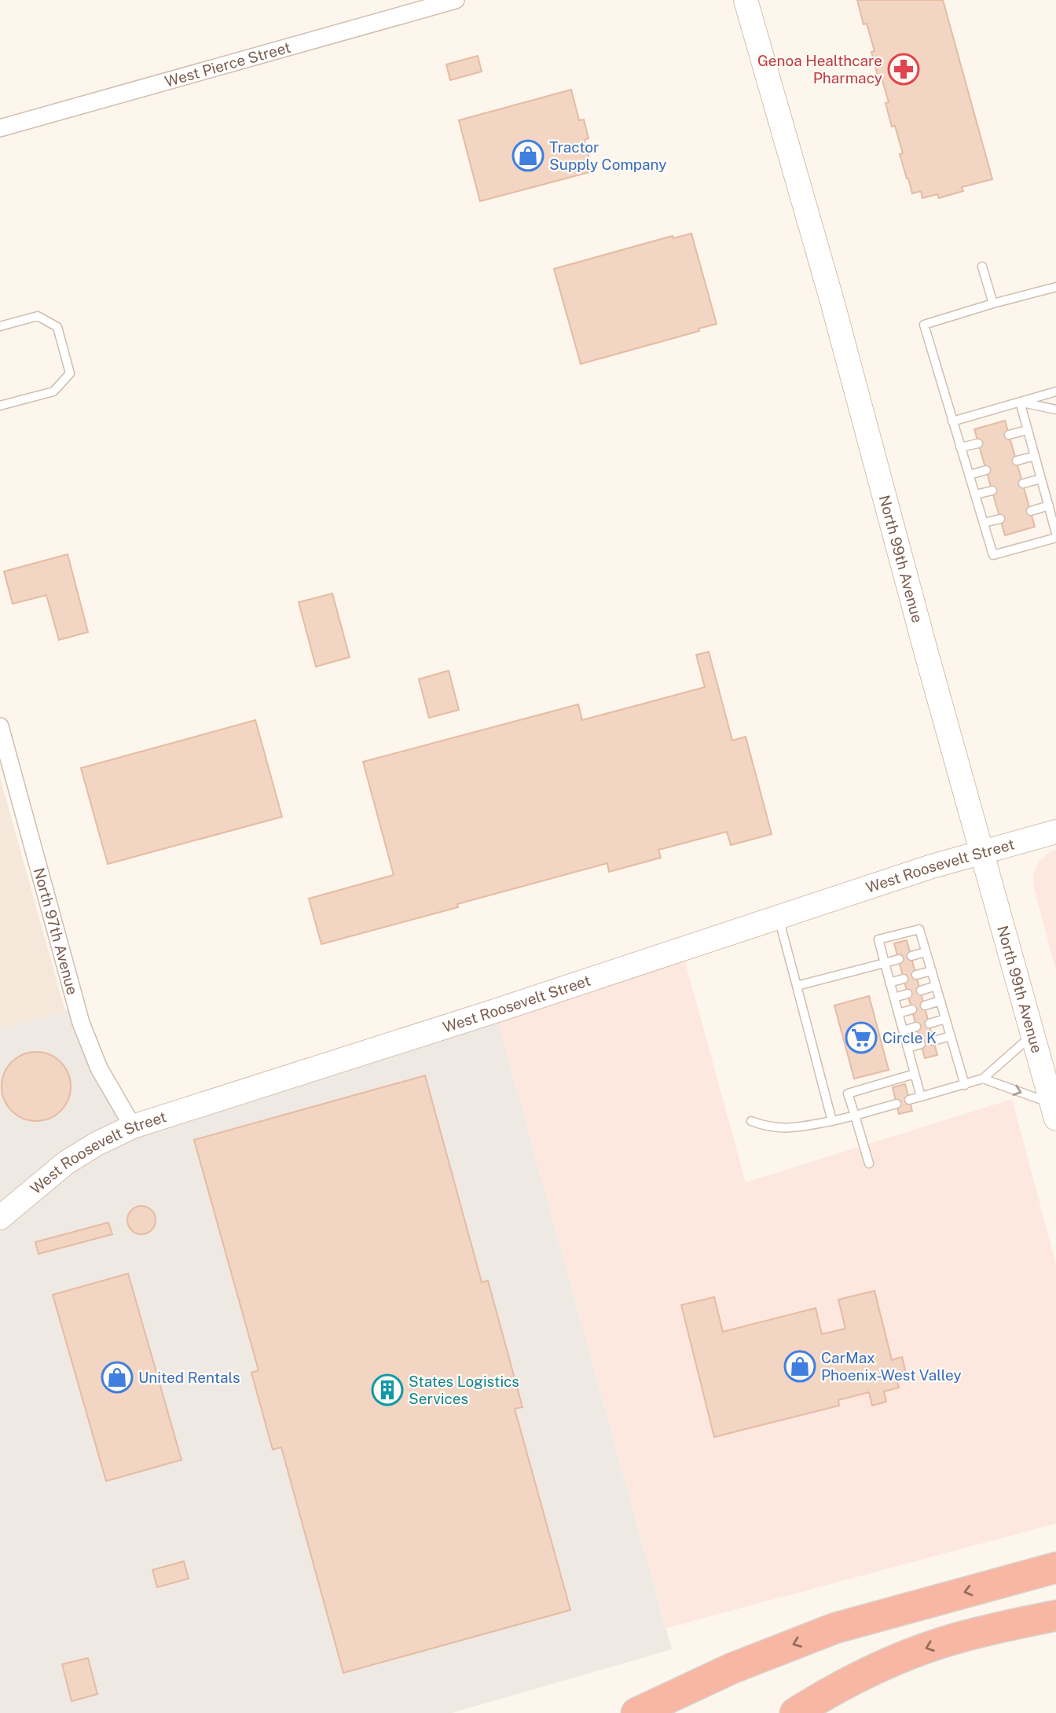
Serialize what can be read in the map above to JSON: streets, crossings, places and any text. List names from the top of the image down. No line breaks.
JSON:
{"streets":{"main road":["North 99th Avenue","West Roosevelt Street"],"street":["West Pierce Street","North 97th Avenue"]},"crossings":[["North 99th Avenue","West Roosevelt Street"],["West Roosevelt Street","North 97th Avenue"]],"places":{"pharmacy":["Genoa Healthcare Pharmacy"],"shop":["Tractor Supply Company","CarMax Phoenix-West Valley","United Rentals"],"supermarket":["Circle K"],"building":["States Logistics Services"]}}
